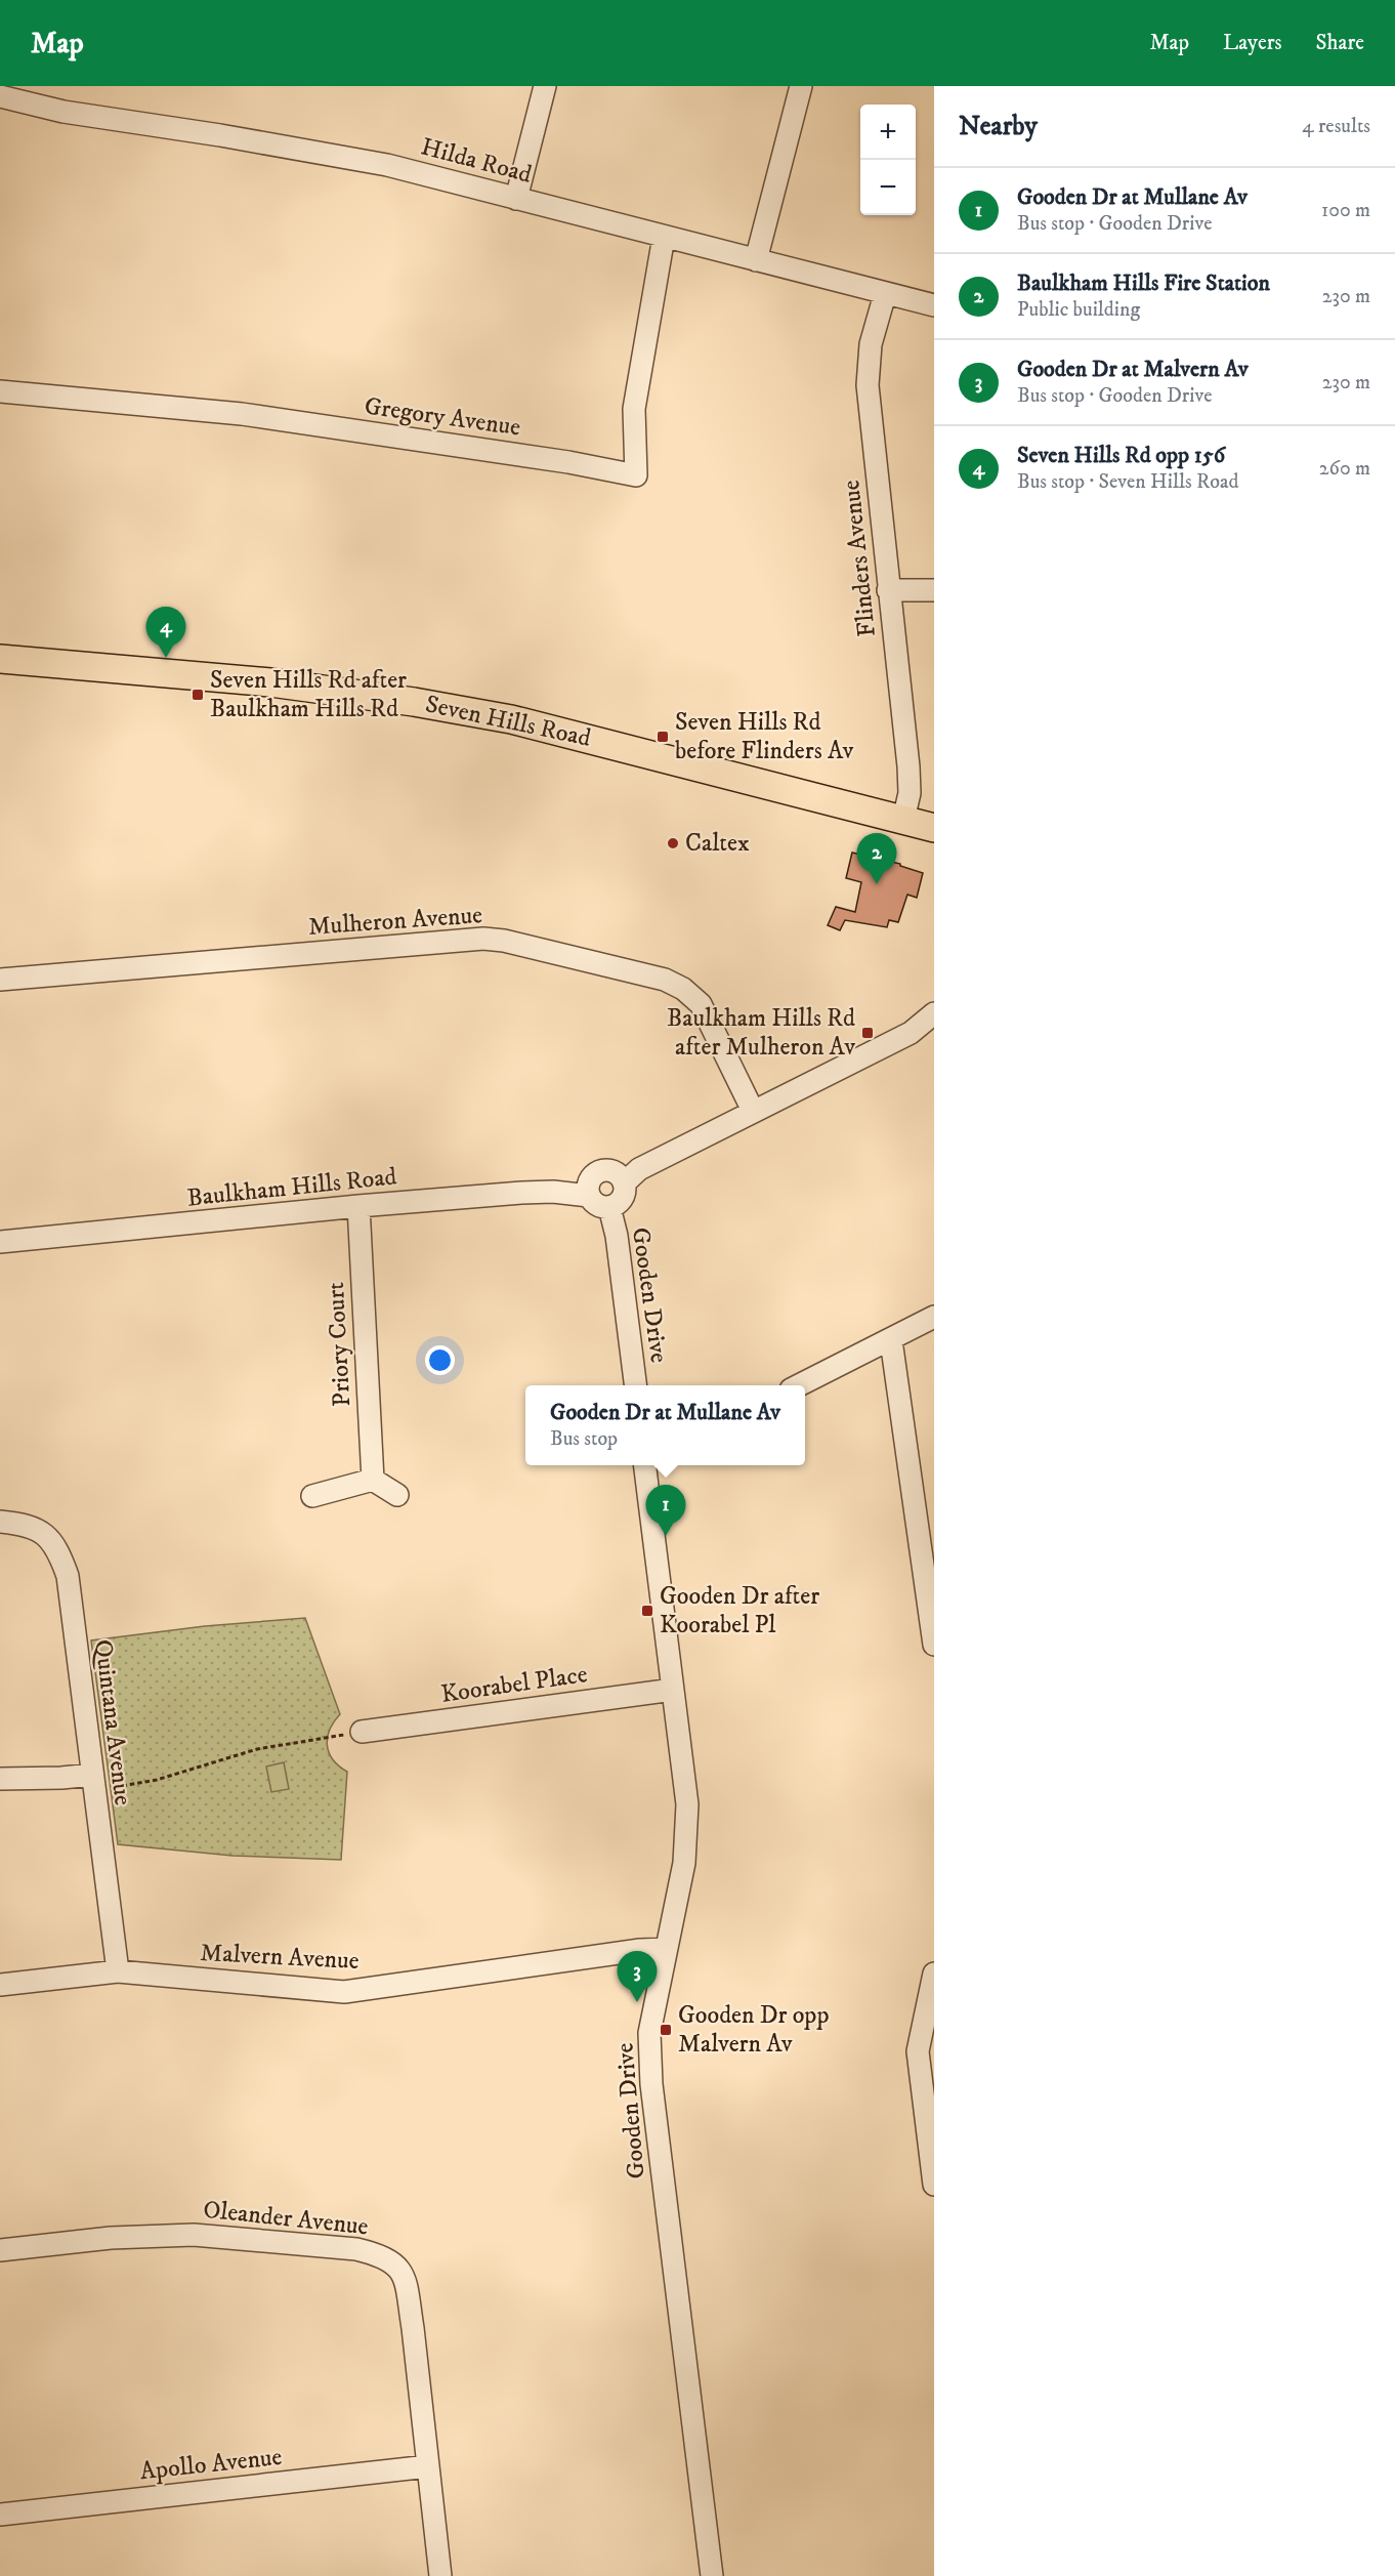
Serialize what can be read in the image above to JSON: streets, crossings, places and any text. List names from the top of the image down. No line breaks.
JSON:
{"streets":{"main road":["Seven Hills Road"],"street":["Hilda Road","Gregory Avenue","Flinders Avenue","Mulheron Avenue","Baulkham Hills Road","Gooden Drive","Priory Court","Koorabel Place","Quintana Avenue","Malvern Avenue","Oleander Avenue","Apollo Avenue"]},"crossings":[["Hilda Road","Gregory Avenue"],["Hilda Road","Flinders Avenue"],["Flinders Avenue","Seven Hills Road"],["Baulkham Hills Road","Gooden Drive"],["Baulkham Hills Road","Priory Court"],["Gooden Drive","Koorabel Place"],["Gooden Drive","Malvern Avenue"],["Quintana Avenue","Malvern Avenue"],["Oleander Avenue","Apollo Avenue"]],"places":{"transit":["Seven Hills Rd after Baulkham Hills Rd","Seven Hills Rd before Flinders Av","Baulkham Hills Rd after Mulheron Av","Gooden Dr after Koorabel Pl","Gooden Dr opp Malvern Av"],"other":["Caltex"]},"page":{"header":"Map","nav":["Map","Layers","Share"],"heading":["Nearby","4 results"],"map_buttons":["+","−"],"list":[{"mark":"1","name":"Gooden Dr at Mullane Av","note":"Bus stop · Gooden Drive","value":"100 m"},{"mark":"2","name":"Baulkham Hills Fire Station","note":"Public building","value":"230 m"},{"mark":"3","name":"Gooden Dr at Malvern Av","note":"Bus stop · Gooden Drive","value":"230 m"},{"mark":"4","name":"Seven Hills Rd opp 156","note":"Bus stop · Seven Hills Road","value":"260 m"}],"pins":["4","2","1","3"],"popup":["Gooden Dr at Mullane Av","Bus stop"]}}
